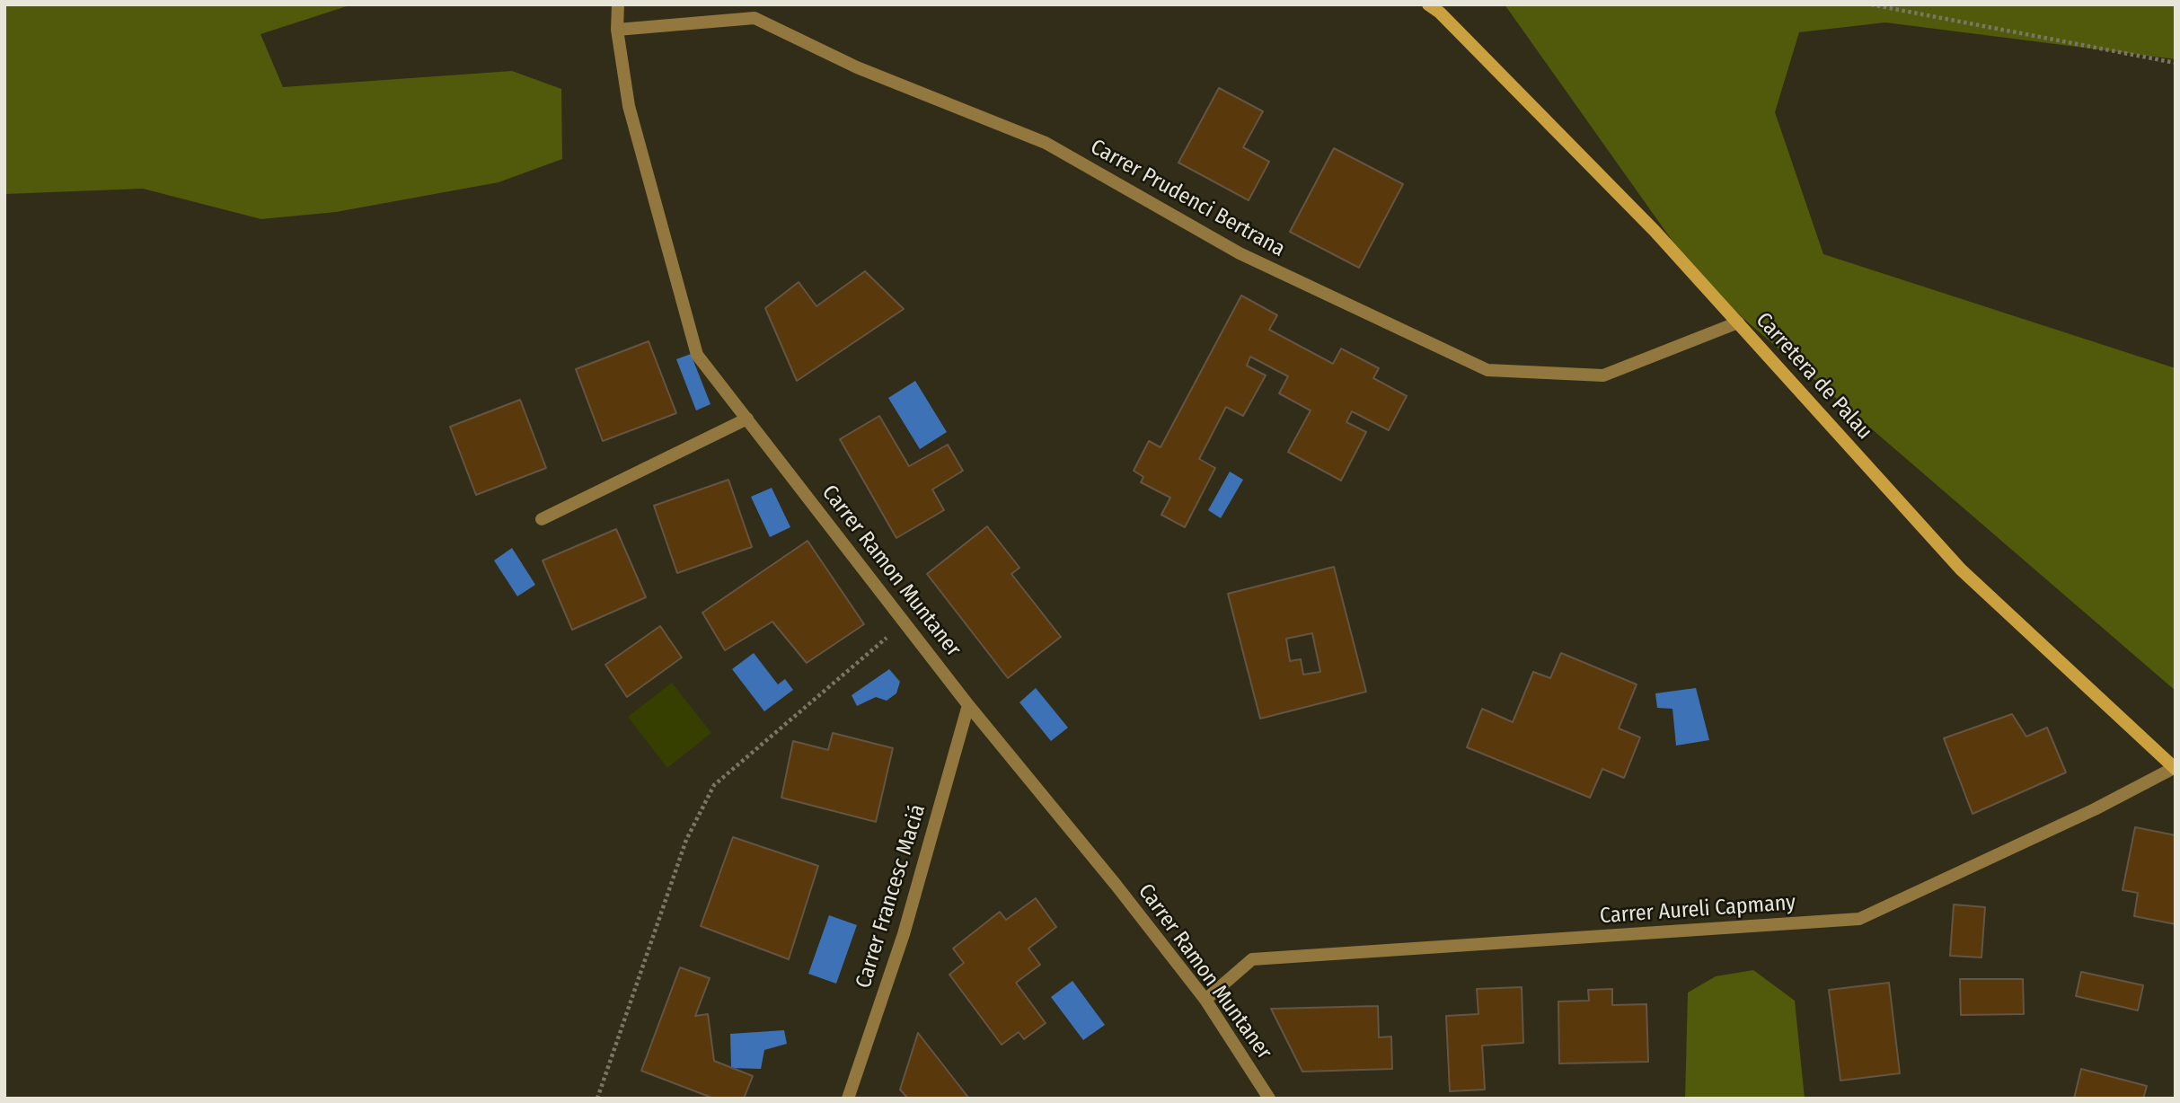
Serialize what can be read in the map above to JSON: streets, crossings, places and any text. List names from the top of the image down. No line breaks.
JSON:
{"streets":{"street":["Carrer Prudenci Bertrana","Carretera de Palau","Carrer Ramon Muntaner","Carrer Francesc Maciá","Carrer Aureli Capmany"]},"crossings":[["Carrer Prudenci Bertrana","Carretera de Palau"],["Carrer Prudenci Bertrana","Carrer Ramon Muntaner"],["Carretera de Palau","Carrer Aureli Capmany"],["Carrer Ramon Muntaner","Carrer Francesc Maciá"],["Carrer Ramon Muntaner","Carrer Aureli Capmany"]]}
